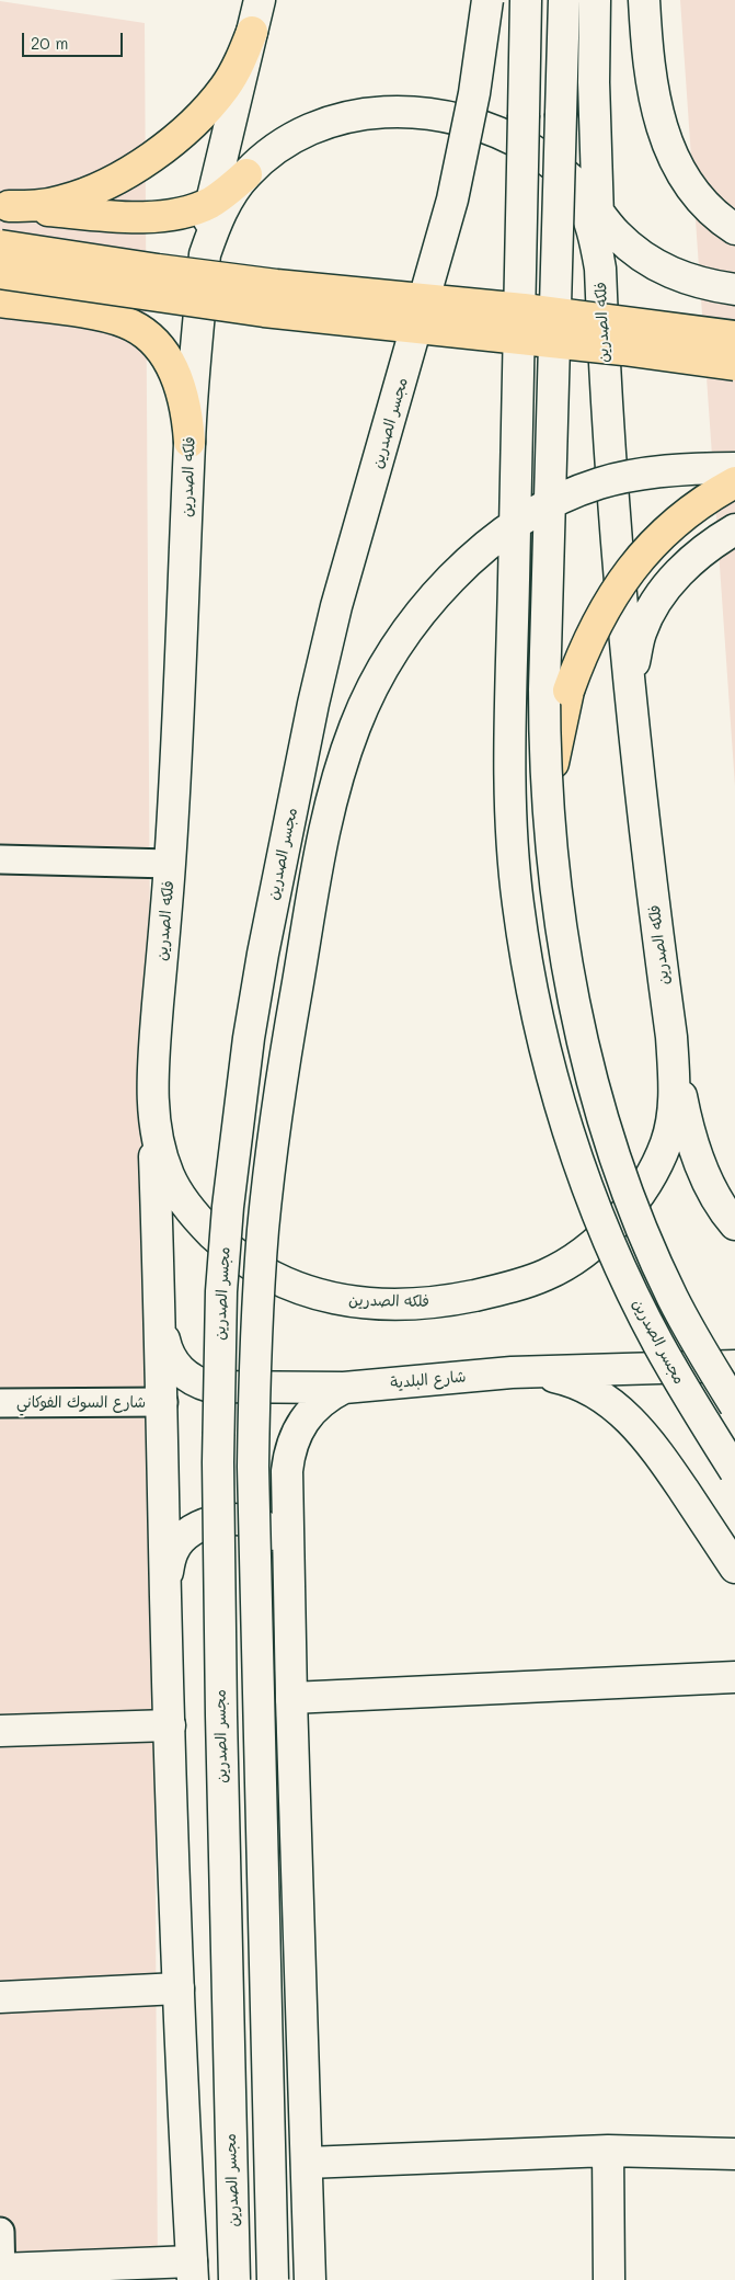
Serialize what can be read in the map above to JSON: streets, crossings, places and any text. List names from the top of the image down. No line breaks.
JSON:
{"streets":{"main road":["فلكه الصدرين","مجسر الصدرين","شارع البلدية"],"street":["شارع السوك الفوكاني"]},"scale_bar":"20 m"}
